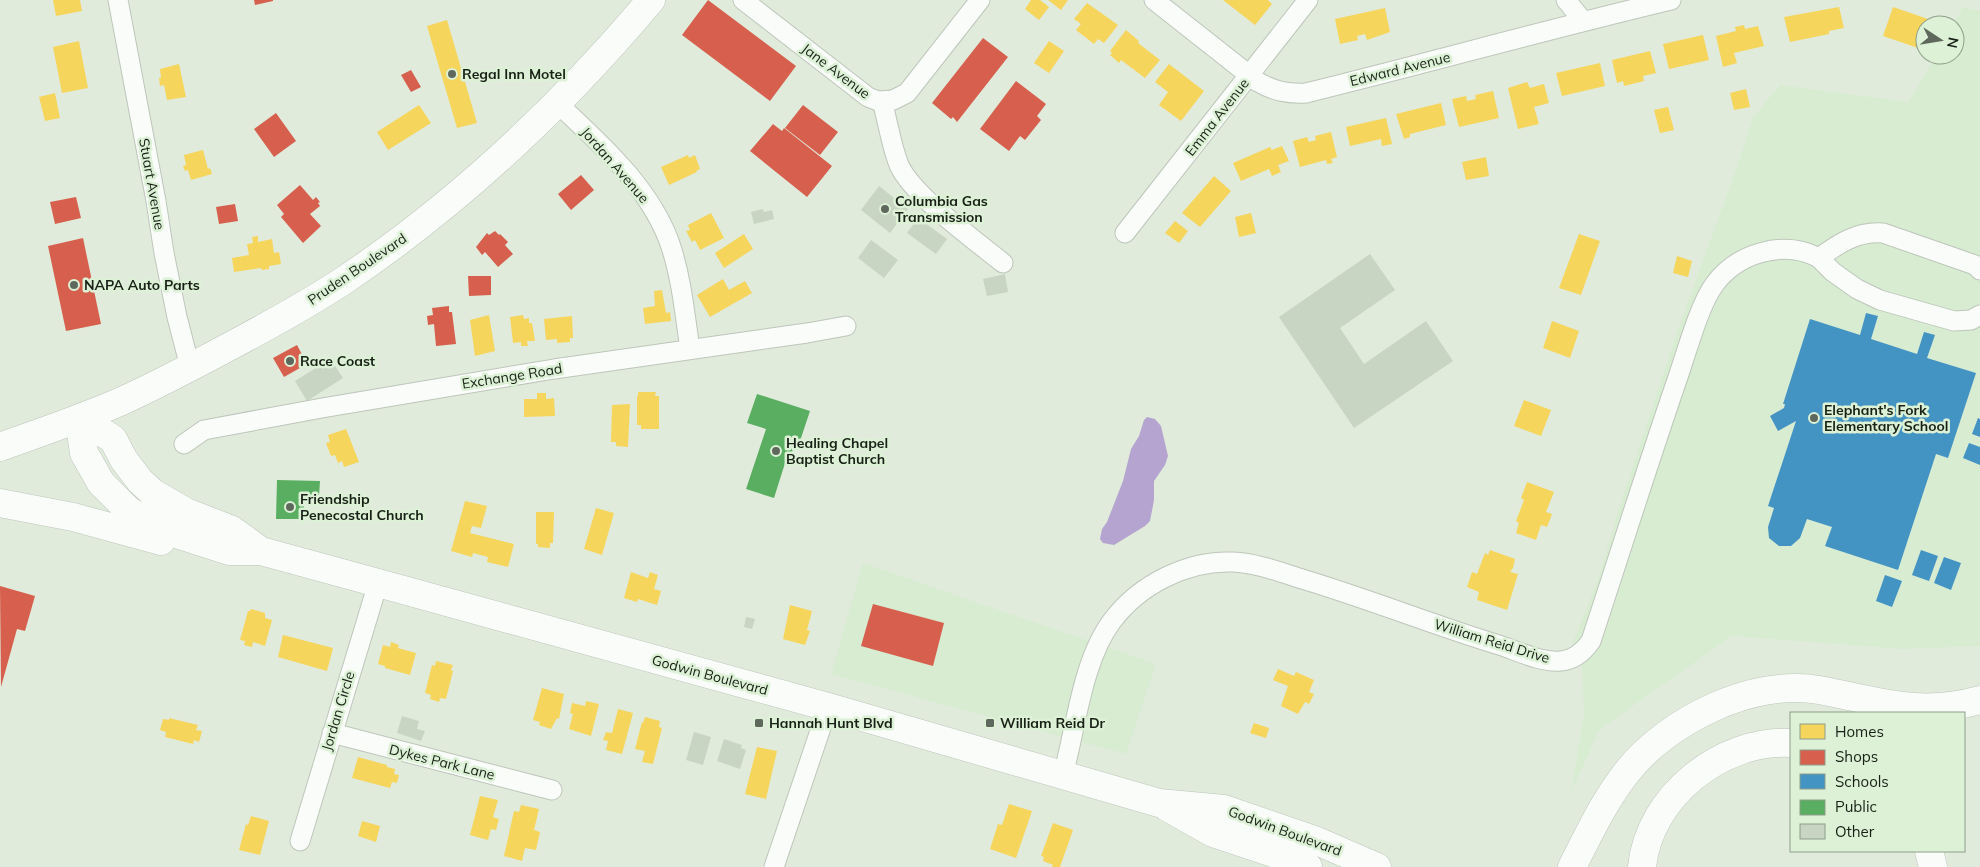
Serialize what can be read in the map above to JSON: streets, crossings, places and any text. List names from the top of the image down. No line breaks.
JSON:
{"streets":{"main road":["Pruden Boulevard","Godwin Boulevard"],"street":["Edward Avenue","Jane Avenue","Emma Avenue","Jordan Avenue","Stuart Avenue","Exchange Road","William Reid Drive","Jordan Circle","Dykes Park Lane"]},"crossings":[["Edward Avenue","Emma Avenue"],["Jordan Avenue","Pruden Boulevard"],["Jordan Avenue","Exchange Road"],["Stuart Avenue","Pruden Boulevard"],["Pruden Boulevard","Godwin Boulevard"],["William Reid Drive","Godwin Boulevard"],["Godwin Boulevard","Jordan Circle"],["Jordan Circle","Dykes Park Lane"]],"places":{"other":["Regal Inn Motel","Columbia Gas Transmission","NAPA Auto Parts","Race Coast","Elephant's Fork Elementary School","Healing Chapel Baptist Church","Friendship Penecostal Church"],"transit":["Hannah Hunt Blvd","William Reid Dr"]},"legend":["Homes","Shops","Schools","Public","Other"],"north":"right"}
